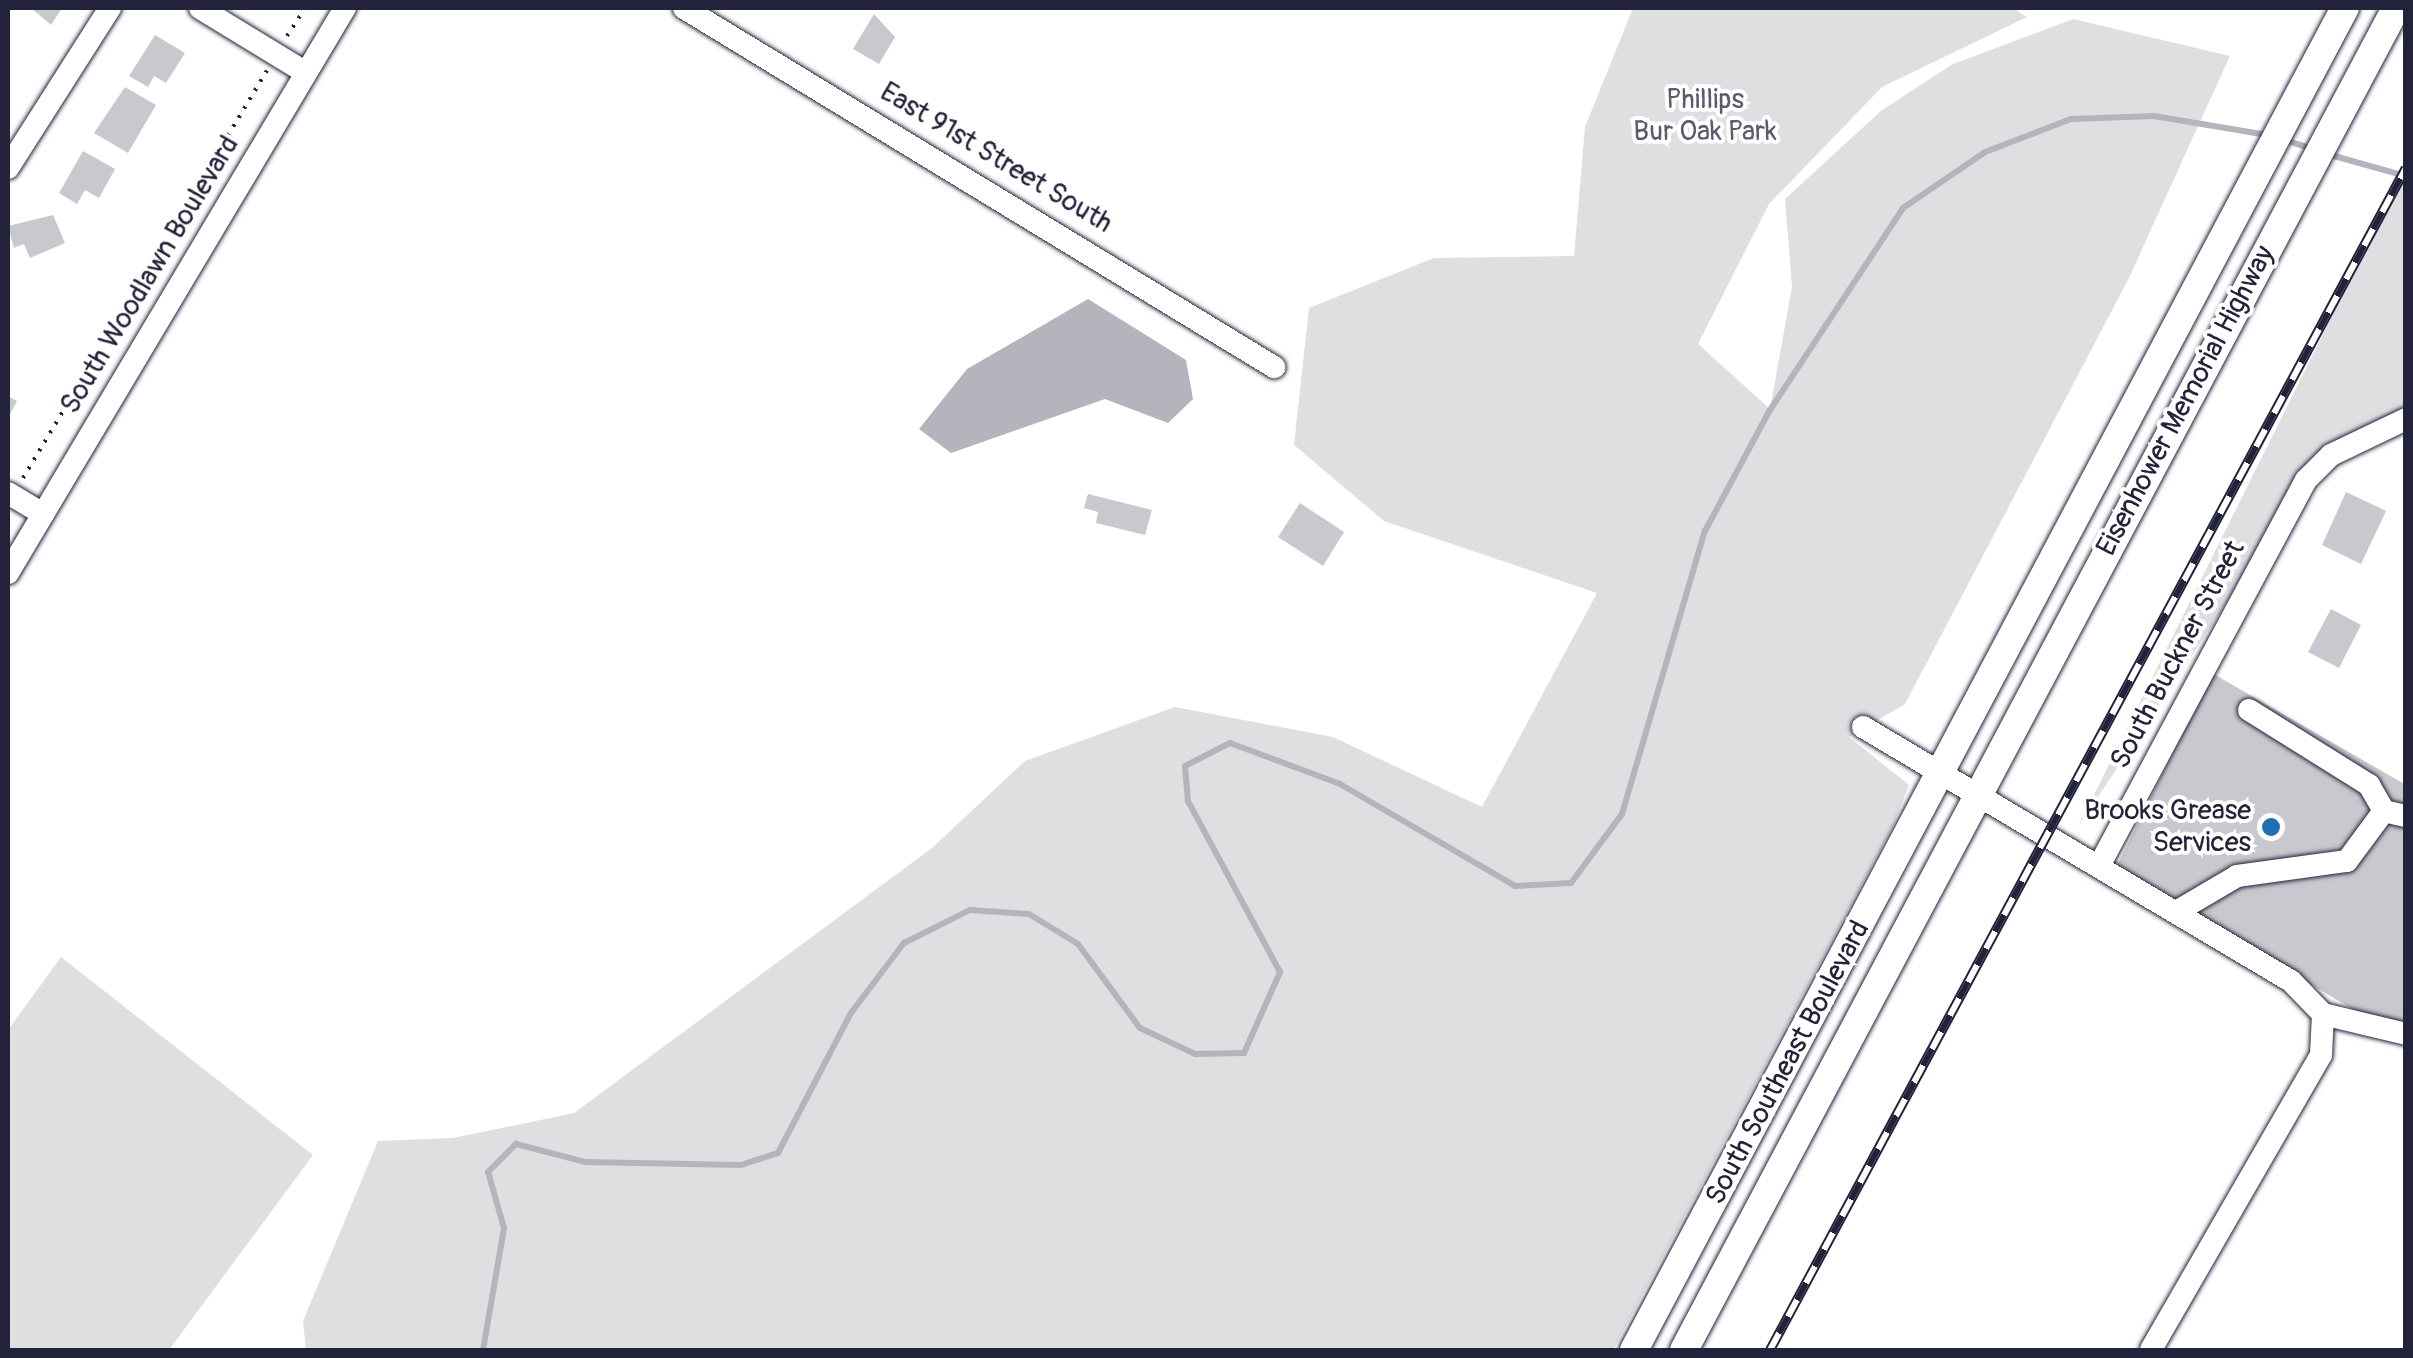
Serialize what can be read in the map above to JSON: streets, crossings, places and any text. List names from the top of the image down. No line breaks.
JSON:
{"streets":{"main road":["Eisenhower Memorial Highway","South Southeast Boulevard"],"street":["East 91st Street South","South Woodlawn Boulevard","South Buckner Street"]},"crossings":[["Eisenhower Memorial Highway","South Southeast Boulevard"]],"parks":["Phillips Bur Oak Park"],"places":["Brooks Grease Services"]}
